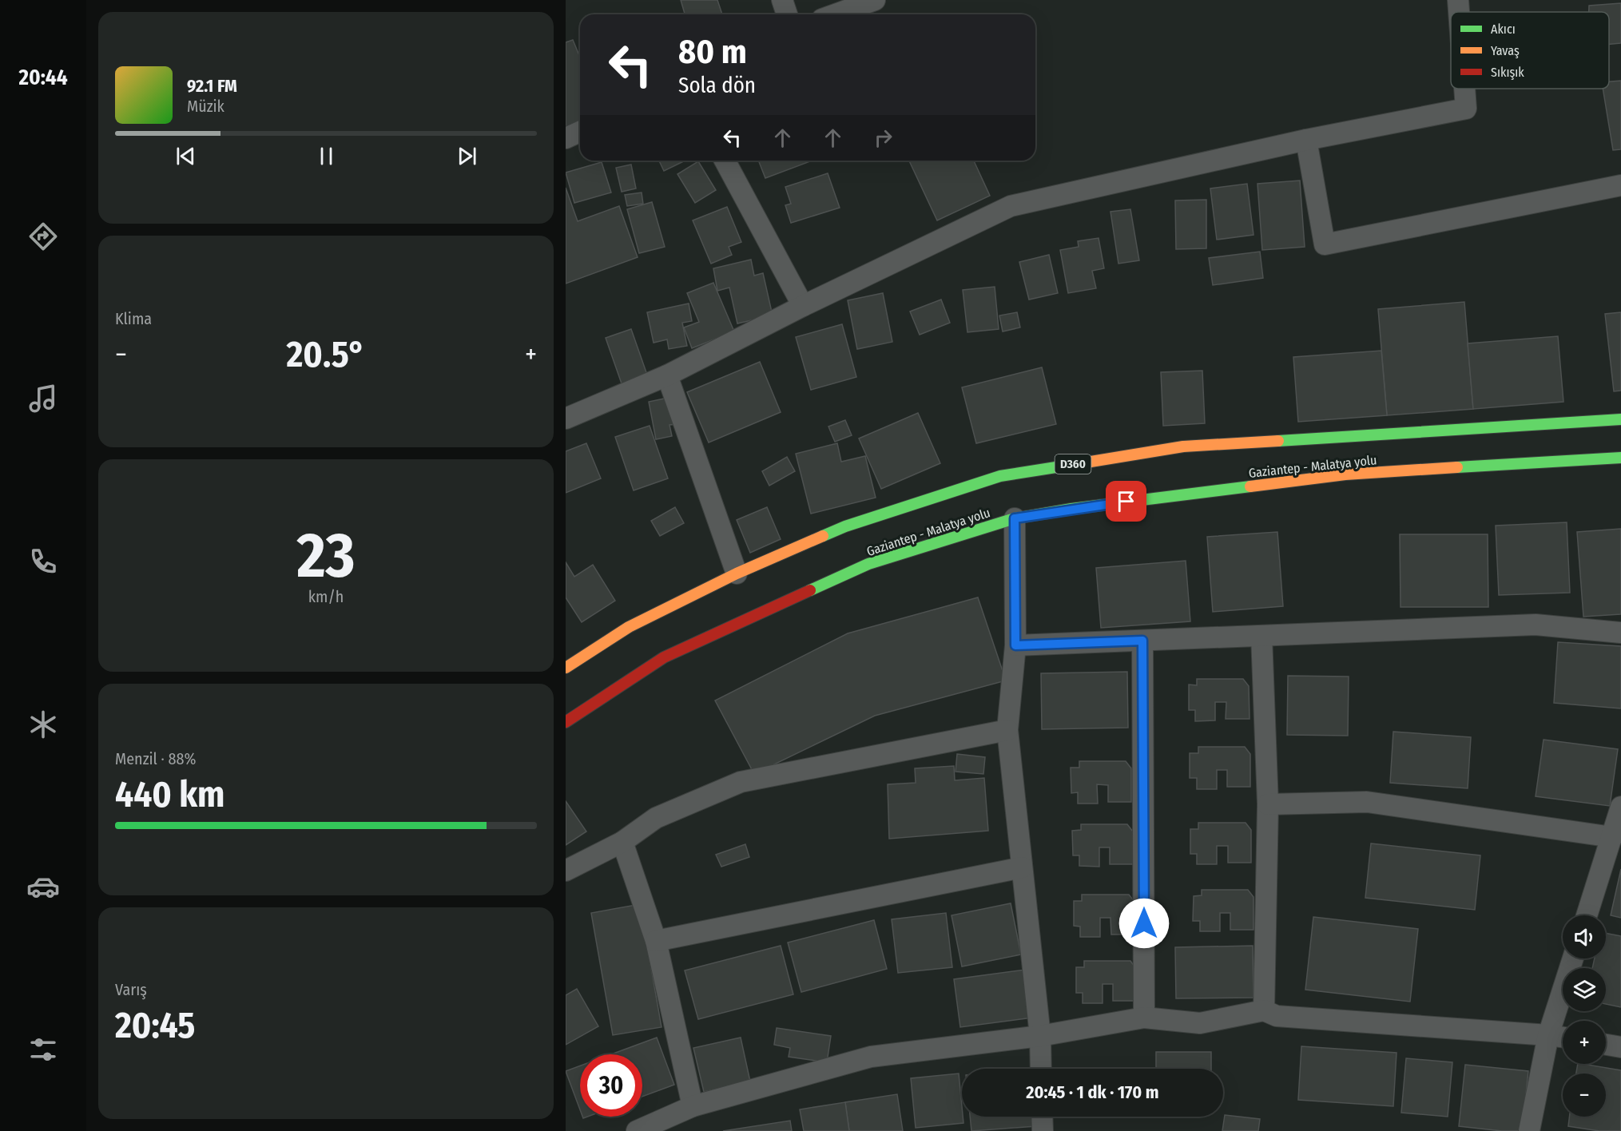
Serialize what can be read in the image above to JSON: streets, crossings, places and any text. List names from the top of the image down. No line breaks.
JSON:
{"streets":{"highway":["D360","Gaziantep - Malatya yolu"]},"legend":["Akıcı","Yavaş","Sıkışık"],"page":{"tabs":"20:44","turn":["80 m","Sola dön"],"song":["92.1 FM","Müzik"],"tile":["Klima",["23","km/h"],["Menzil · 88%","440 km"],["Varış","20:45"]],"heat":["−","20.5°","+"],"map_buttons":["+","−"],"limit":"30","trip":"20:45 · 1 dk · 170 m"}}
